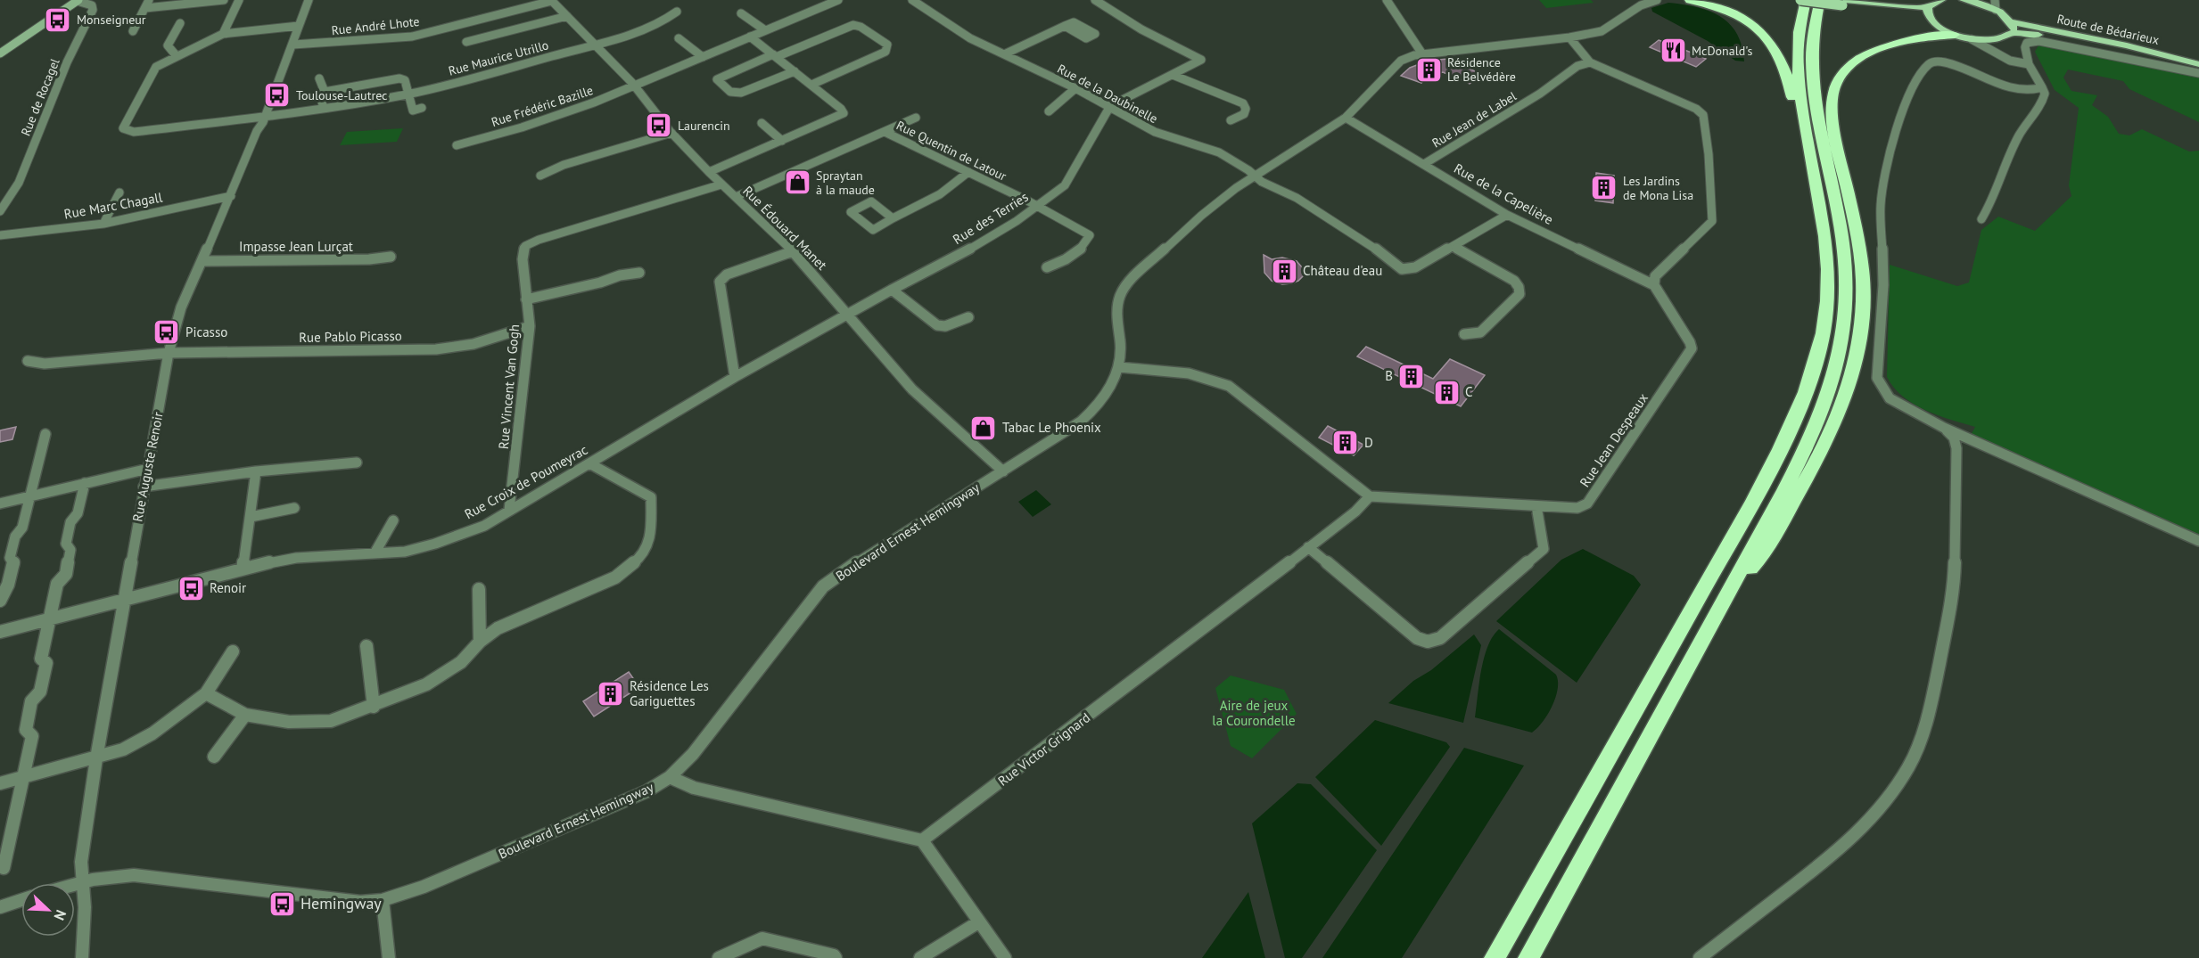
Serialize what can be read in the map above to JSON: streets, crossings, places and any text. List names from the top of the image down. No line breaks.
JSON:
{"streets":{"main road":["Route de Bédarieux"],"street":["Rue André Lhote","Rue Maurice Utrillo","Rue de la Daubinelle","Rue de Rocagel","Rue Frédéric Bazille","Rue Jean de Label","Rue Quentin de Latour","Rue de la Capelière","Rue Marc Chagall","Rue des Terries","Rue Édouard Manet","Impasse Jean Lurçat","Rue Pablo Picasso","Rue Vincent Van Gogh","Rue Jean Despeaux","Rue Auguste Renoir","Rue Croix de Poumeyrac","Boulevard Ernest Hemingway","Rue Victor Grignard"]},"crossings":[["Rue André Lhote","Rue Édouard Manet"],["Rue André Lhote","Rue Auguste Renoir"],["Rue Maurice Utrillo","Rue Édouard Manet"],["Rue Maurice Utrillo","Rue Auguste Renoir"],["Rue de la Daubinelle","Rue des Terries"],["Rue de la Daubinelle","Boulevard Ernest Hemingway"],["Rue Frédéric Bazille","Rue Édouard Manet"],["Rue Jean de Label","Rue de la Capelière"],["Rue Quentin de Latour","Rue des Terries"],["Rue Quentin de Latour","Rue Édouard Manet"],["Rue de la Capelière","Rue Jean Despeaux"],["Rue de la Capelière","Boulevard Ernest Hemingway"],["Rue Marc Chagall","Rue Auguste Renoir"],["Rue des Terries","Rue Édouard Manet"],["Rue des Terries","Rue Croix de Poumeyrac"],["Rue Édouard Manet","Rue Vincent Van Gogh"],["Rue Édouard Manet","Rue Croix de Poumeyrac"],["Rue Édouard Manet","Boulevard Ernest Hemingway"],["Impasse Jean Lurçat","Rue Auguste Renoir"],["Rue Pablo Picasso","Rue Vincent Van Gogh"],["Rue Pablo Picasso","Rue Auguste Renoir"],["Rue Vincent Van Gogh","Rue Croix de Poumeyrac"],["Rue Jean Despeaux","Rue Victor Grignard"],["Rue Auguste Renoir","Rue Croix de Poumeyrac"],["Rue Auguste Renoir","Boulevard Ernest Hemingway"]],"parks":["Aire de jeux la Courondelle"],"places":{"bus stop":["Monseigneur","Toulouse-Lautrec","Laurencin","Picasso","Renoir","Hemingway"],"restaurant":["McDonald's"],"building":["Résidence Le Belvédère","Les Jardins de Mona Lisa","Château d'eau","B","C","D","Résidence Les Gariguettes"],"shop":["Spraytan à la maude","Tabac Le Phoenix"]},"north":"bottom right"}
